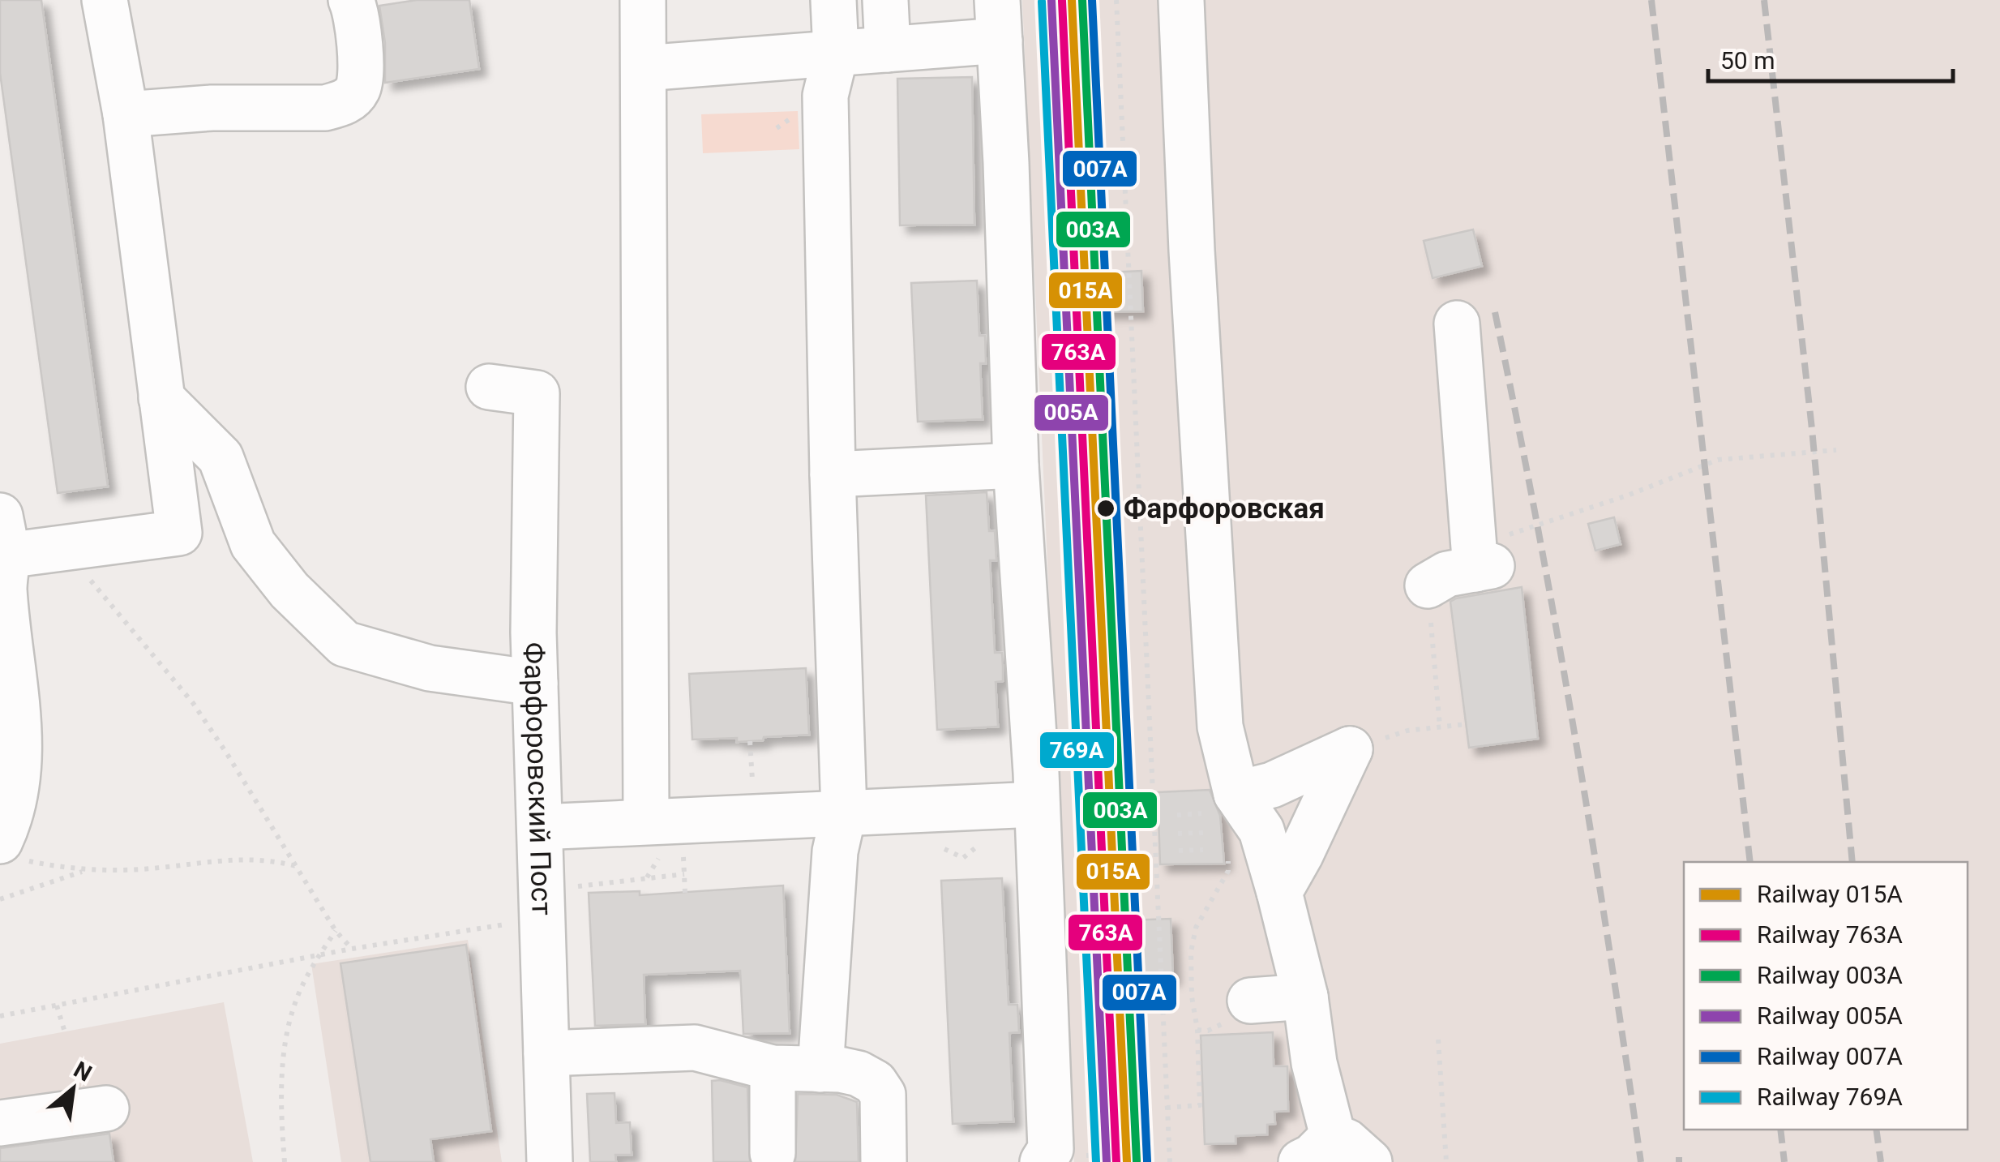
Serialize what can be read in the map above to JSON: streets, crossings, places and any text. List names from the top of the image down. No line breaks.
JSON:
{"streets":{"street":["Фарфоровский Пост"]},"places":["Фарфоровская"],"lines":["rail line 015А","rail line 003А","rail line 007А","rail line 763А","rail line 005А","rail line 769А"],"legend":["Railway 015А","Railway 763А","Railway 003А","Railway 005А","Railway 007А","Railway 769А"],"scale_bar":"50 m","north":"top right"}
